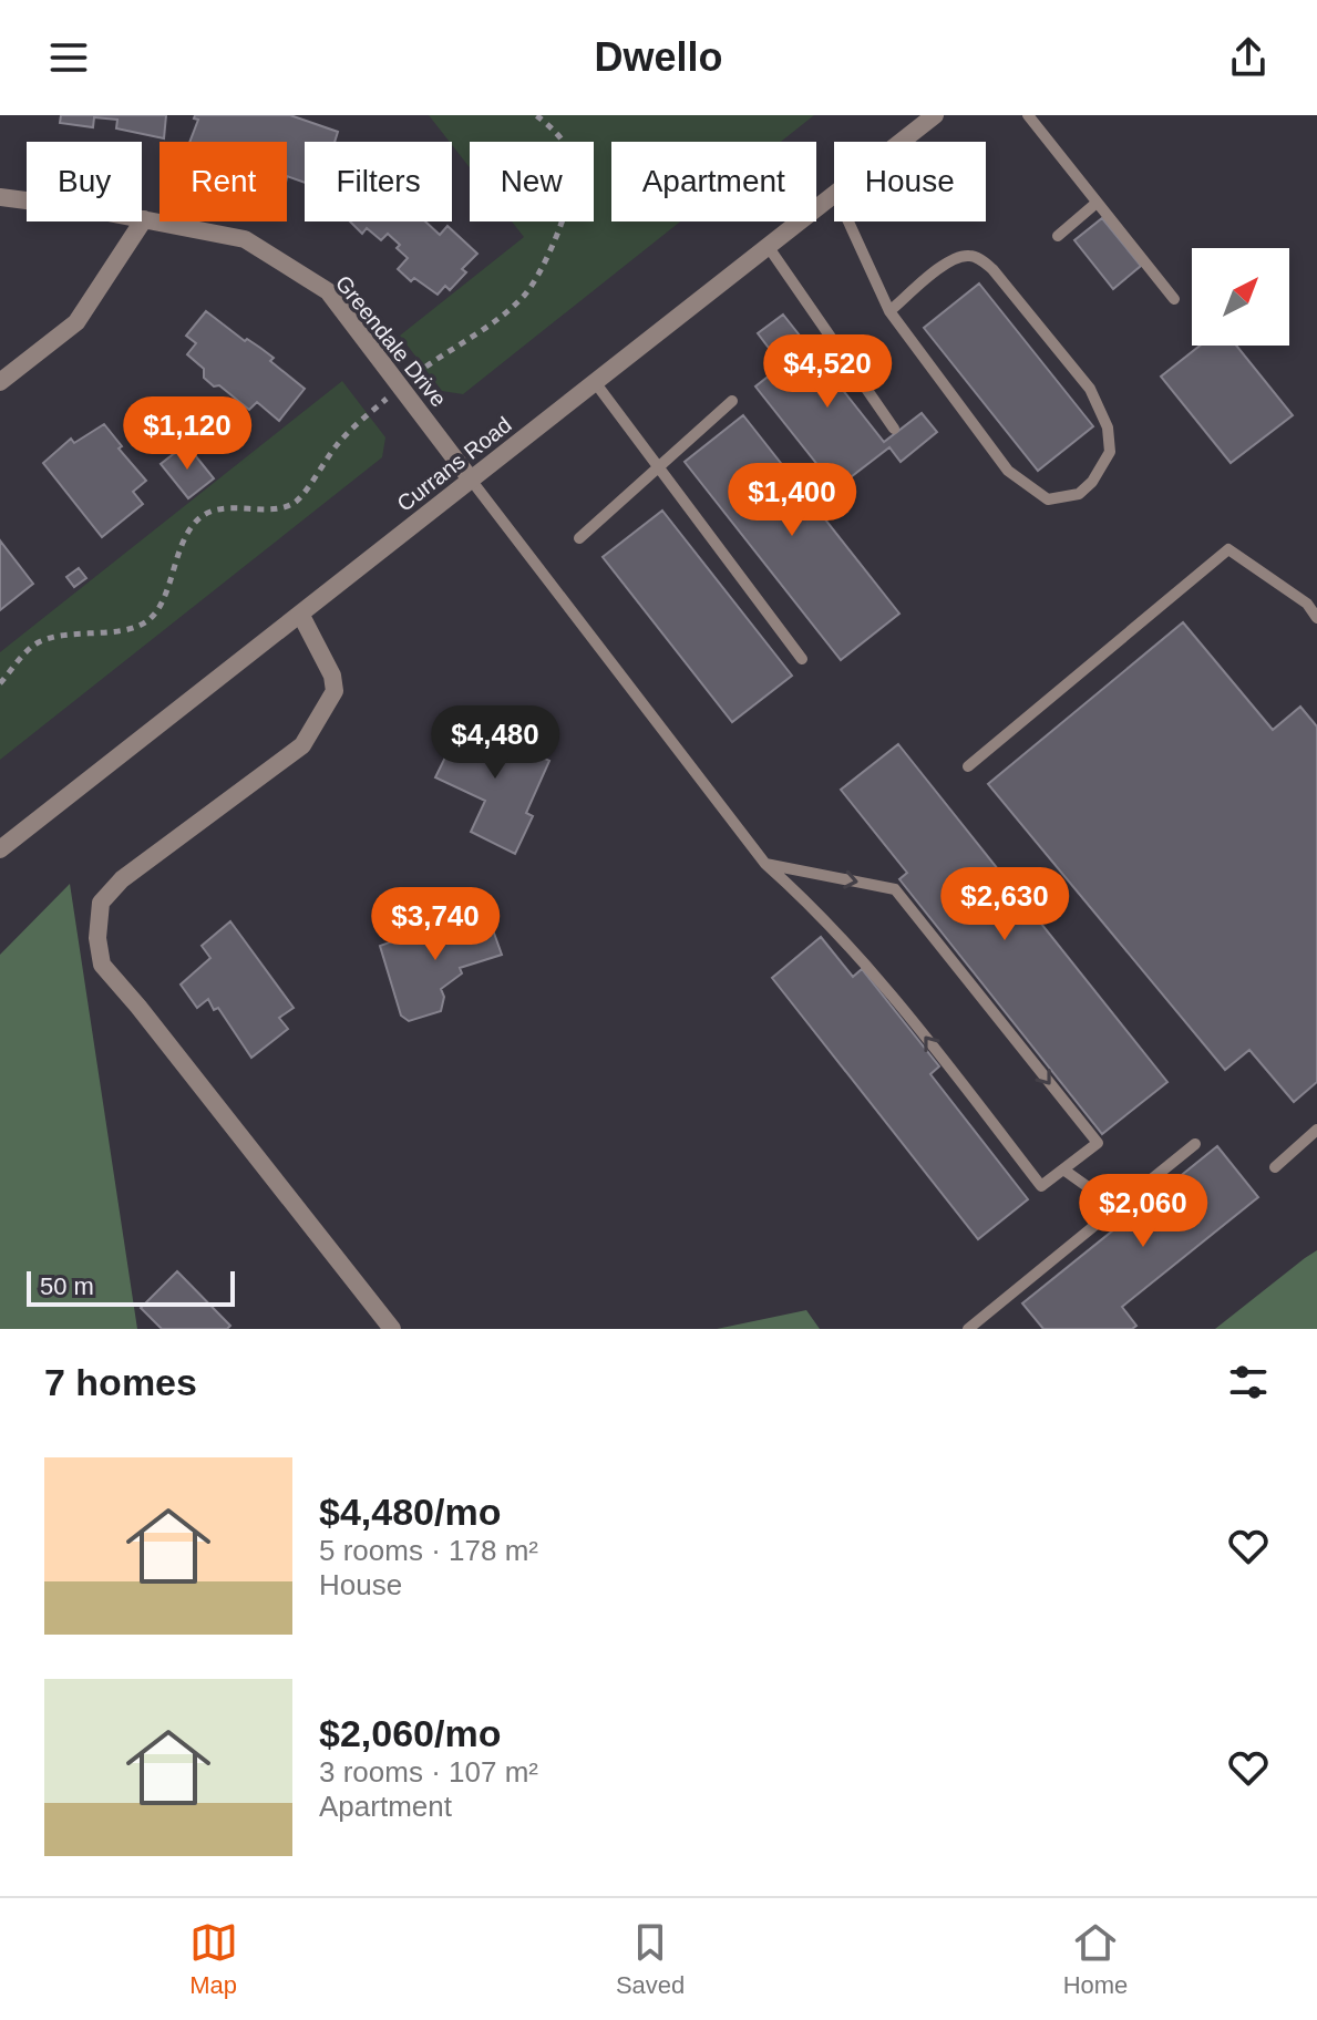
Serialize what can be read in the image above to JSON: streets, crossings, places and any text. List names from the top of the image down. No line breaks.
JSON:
{"streets":{"street":["Greendale Drive","Currans Road"]},"crossings":[["Greendale Drive","Currans Road"]],"scale_bar":"50 m","north":"top right","page":{"header":"Dwello","chip":["Buy","Rent","Filters","New","Apartment","House"],"price":["$4,520","$1,120","$1,400","$4,480","$2,630","$3,740","$2,060"],"scale":"50 m","heading":"7 homes","list":[{"name":"$4,480/mo","note":"5 rooms · 178 m² · House"},{"name":"$2,060/mo","note":"3 rooms · 107 m² · Apartment"}],"tabs":["Map","Saved","Home"]}}
